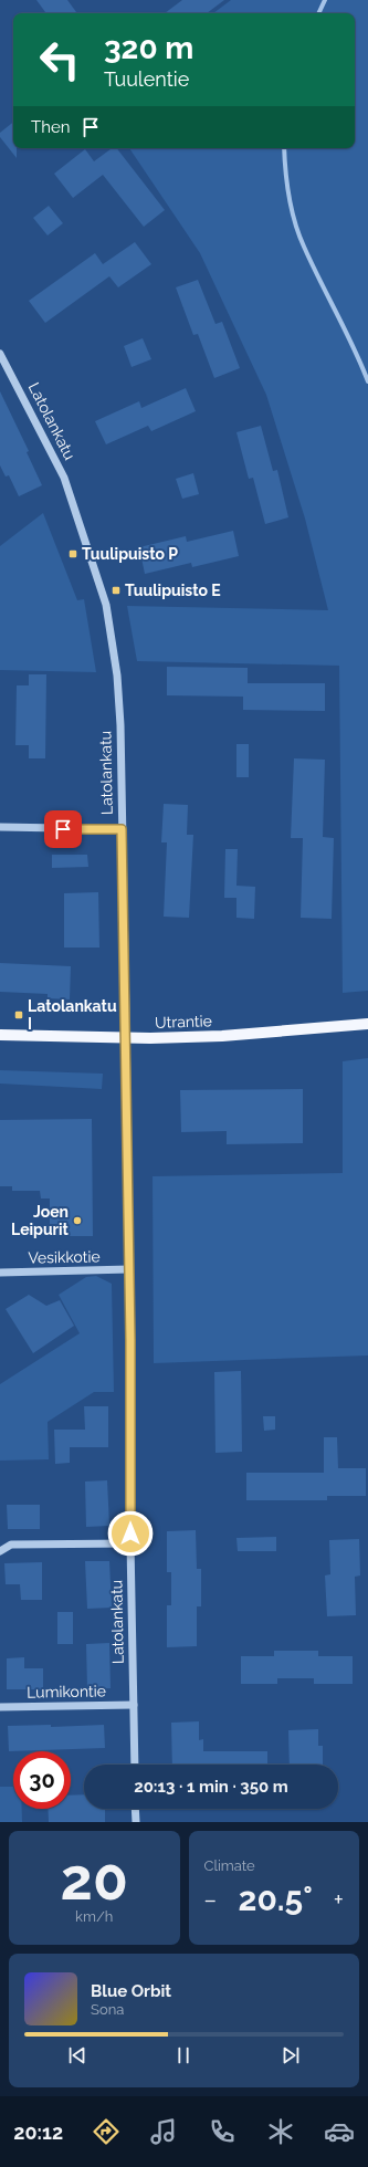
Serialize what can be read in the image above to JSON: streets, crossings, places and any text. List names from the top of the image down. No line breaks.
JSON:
{"streets":{"main road":["Utrantie"],"street":["Latolankatu","Vesikkotie","Lumikontie"]},"crossings":[["Latolankatu","Utrantie"],["Latolankatu","Vesikkotie"],["Latolankatu","Lumikontie"]],"places":{"transit":["Tuulipuisto P","Tuulipuisto E","Latolankatu I"],"other":["Joen Leipurit"]},"page":{"turn":["320 m","Tuulentie"],"then":"Then","limit":"30","trip":"20:13 · 1 min · 350 m","tile":[["20","km/h"],"Climate"],"heat":["−","20.5°","+"],"song":["Blue Orbit","Sona"],"tabs":"20:12"}}
